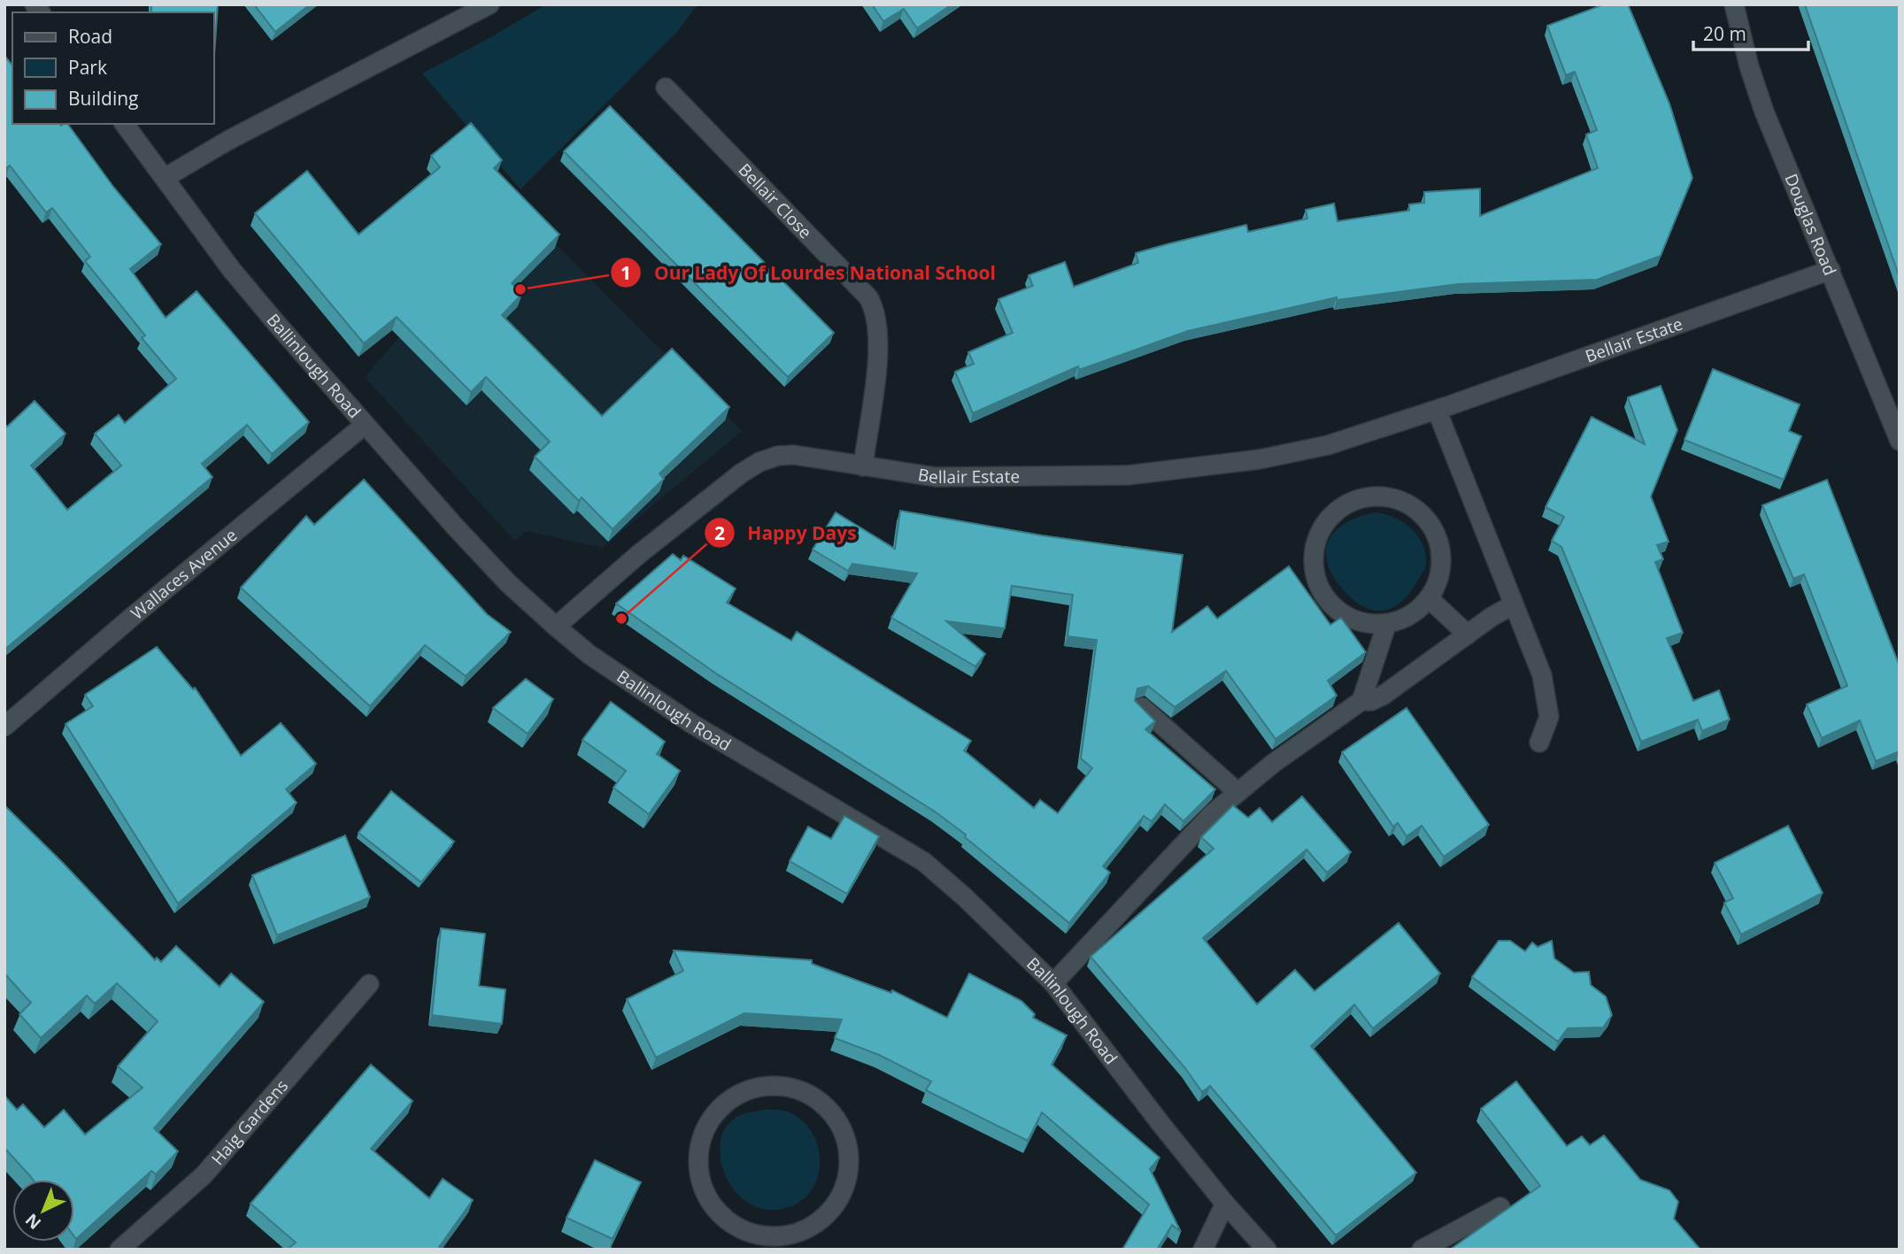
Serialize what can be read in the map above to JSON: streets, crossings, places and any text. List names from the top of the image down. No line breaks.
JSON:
{"streets":{"street":["Bellair Close","Douglas Road","Bellair Estate","Ballinlough Road","Wallaces Avenue","Haig Gardens"]},"crossings":[["Bellair Close","Bellair Estate"],["Douglas Road","Bellair Estate"],["Bellair Estate","Ballinlough Road"],["Ballinlough Road","Wallaces Avenue"]],"places":["Our Lady Of Lourdes National School","Happy Days"],"legend":["Road","Park","Building"],"scale_bar":"20 m","north":"bottom left"}
